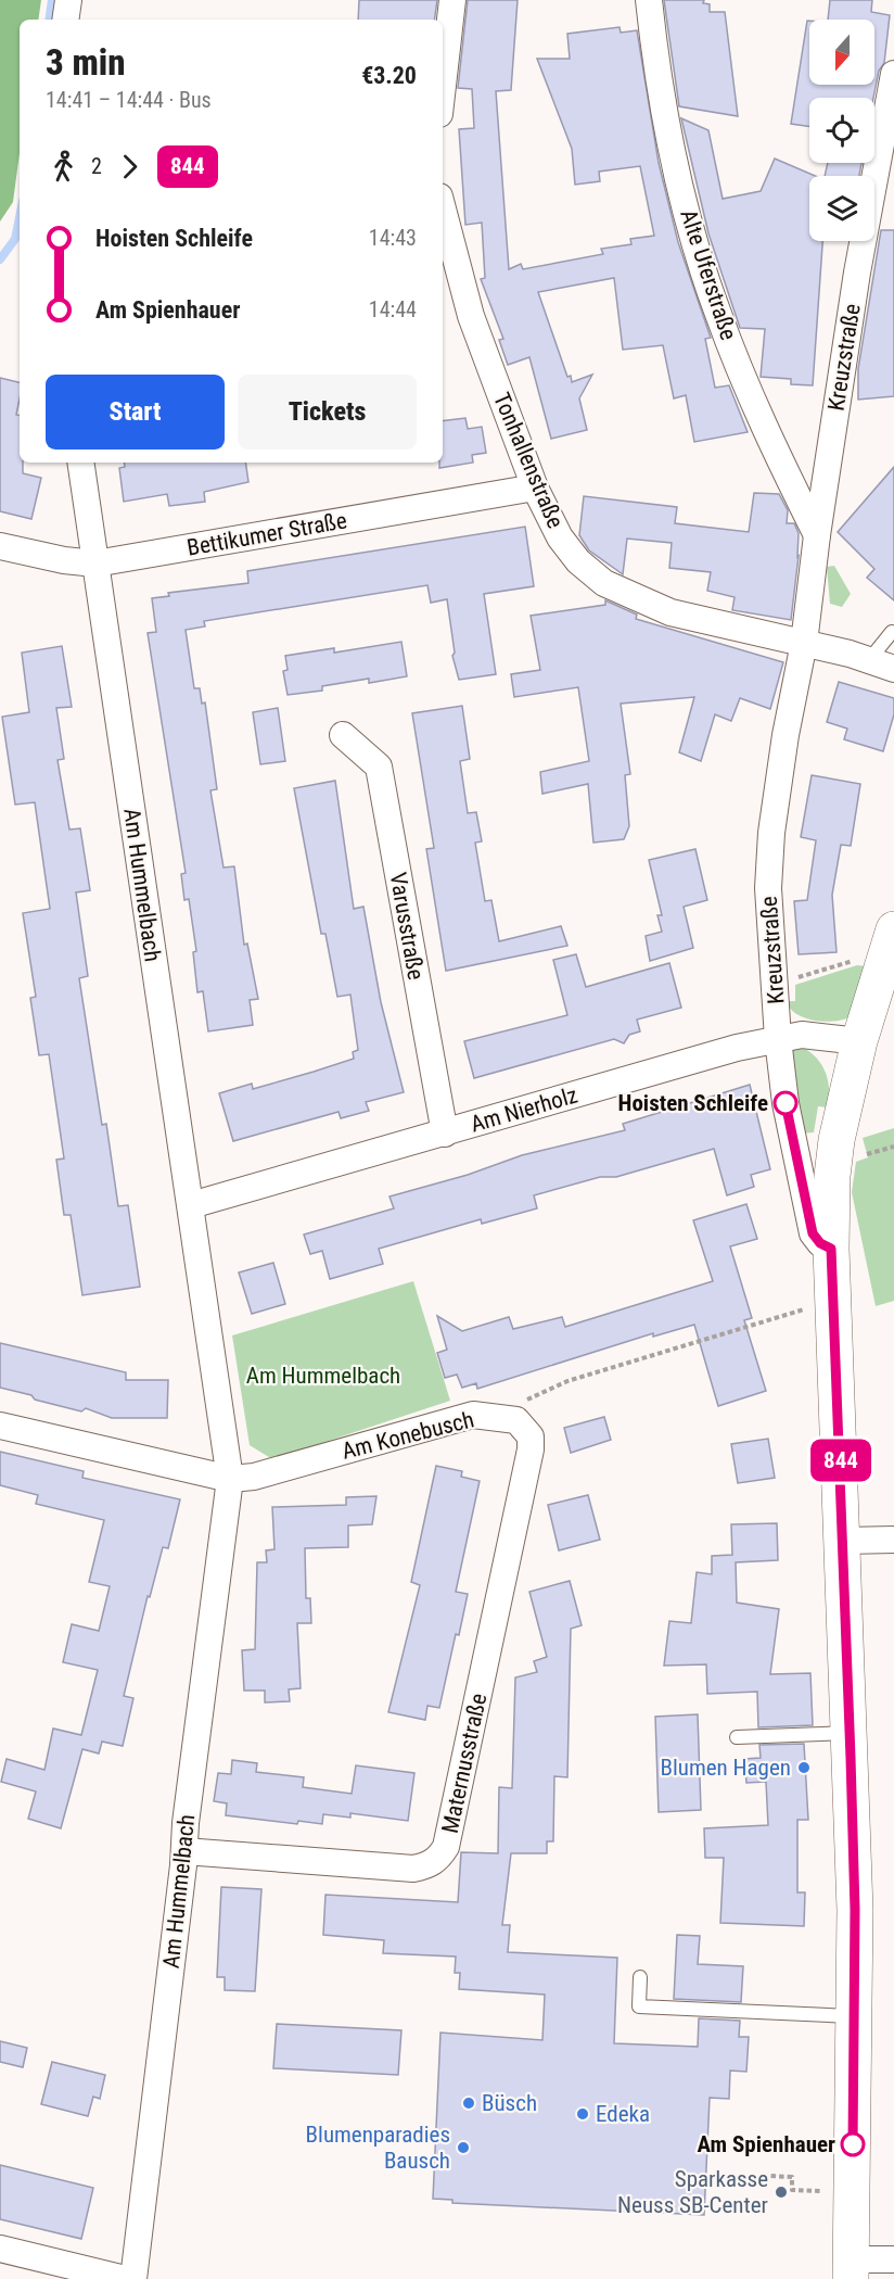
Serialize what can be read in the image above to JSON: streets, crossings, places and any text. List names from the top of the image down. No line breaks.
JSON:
{"streets":{"street":["Alte Uferstraße","Kreuzstraße","Tonhallenstraße","Bettikumer Straße","Am Hummelbach","Varusstraße","Am Nierholz","Am Konebusch","Maternusstraße"]},"crossings":[["Alte Uferstraße","Kreuzstraße"],["Kreuzstraße","Tonhallenstraße"],["Kreuzstraße","Am Nierholz"],["Tonhallenstraße","Bettikumer Straße"],["Bettikumer Straße","Am Hummelbach"],["Am Hummelbach","Am Nierholz"],["Am Hummelbach","Am Konebusch"],["Am Hummelbach","Maternusstraße"],["Varusstraße","Am Nierholz"],["Am Konebusch","Maternusstraße"]],"parks":["Am Hummelbach"],"places":["Hoisten Schleife","Blumen Hagen","Büsch","Edeka","Am Spienhauer","Blumenparadies Bausch","Sparkasse Neuss SB-Center"],"lines":["bus line 844"],"north":"bottom","page":{"on_map":"844","heading":["3 min","14:41 – 14:44 · Bus","€3.20"],"legs":["2","844"],"list":[{"name":"Hoisten Schleife","value":"14:43"},{"name":"Am Spienhauer","value":"14:44"}],"buttons":["Start","Tickets"]}}
